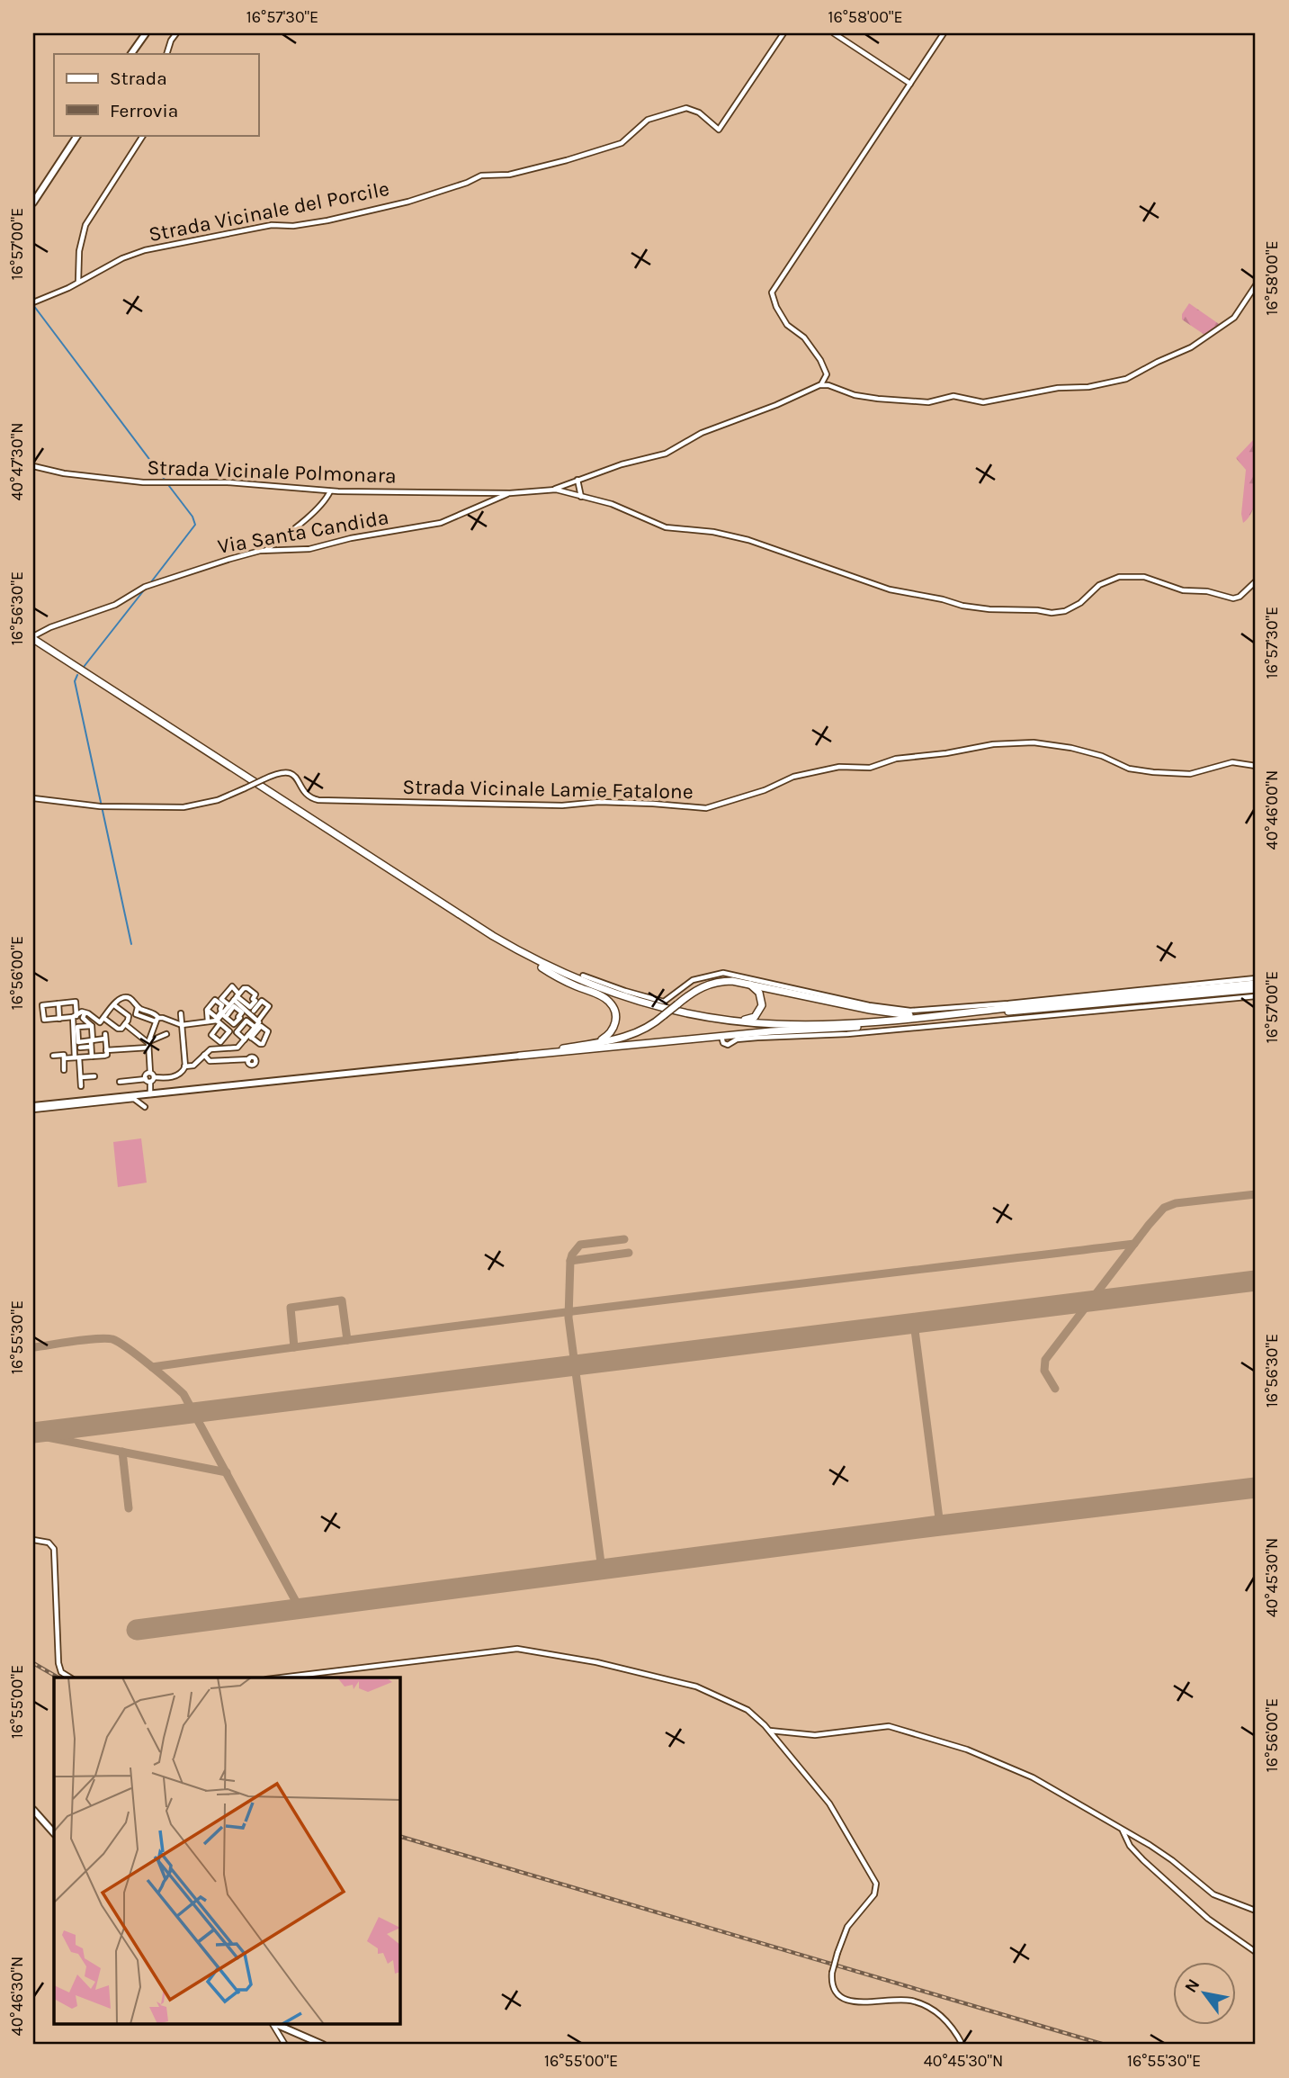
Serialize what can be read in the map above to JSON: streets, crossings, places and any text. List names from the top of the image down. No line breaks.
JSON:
{"streets":{"street":["Strada Vicinale del Porcile","Strada Vicinale Polmonara","Via Santa Candida","Strada Vicinale Lamie Fatalone"]},"crossings":[["Strada Vicinale Polmonara","Via Santa Candida"]],"legend":["Strada","Ferrovia"],"north":"top left","coordinates":["16°57'30\"E","16°58'00\"E","16°57'00\"E","40°47'30\"N","16°56'30\"E","40°46'00\"N","16°56'00\"E","16°55'30\"E","40°45'30\"N","16°55'00\"E","40°46'30\"N"]}
